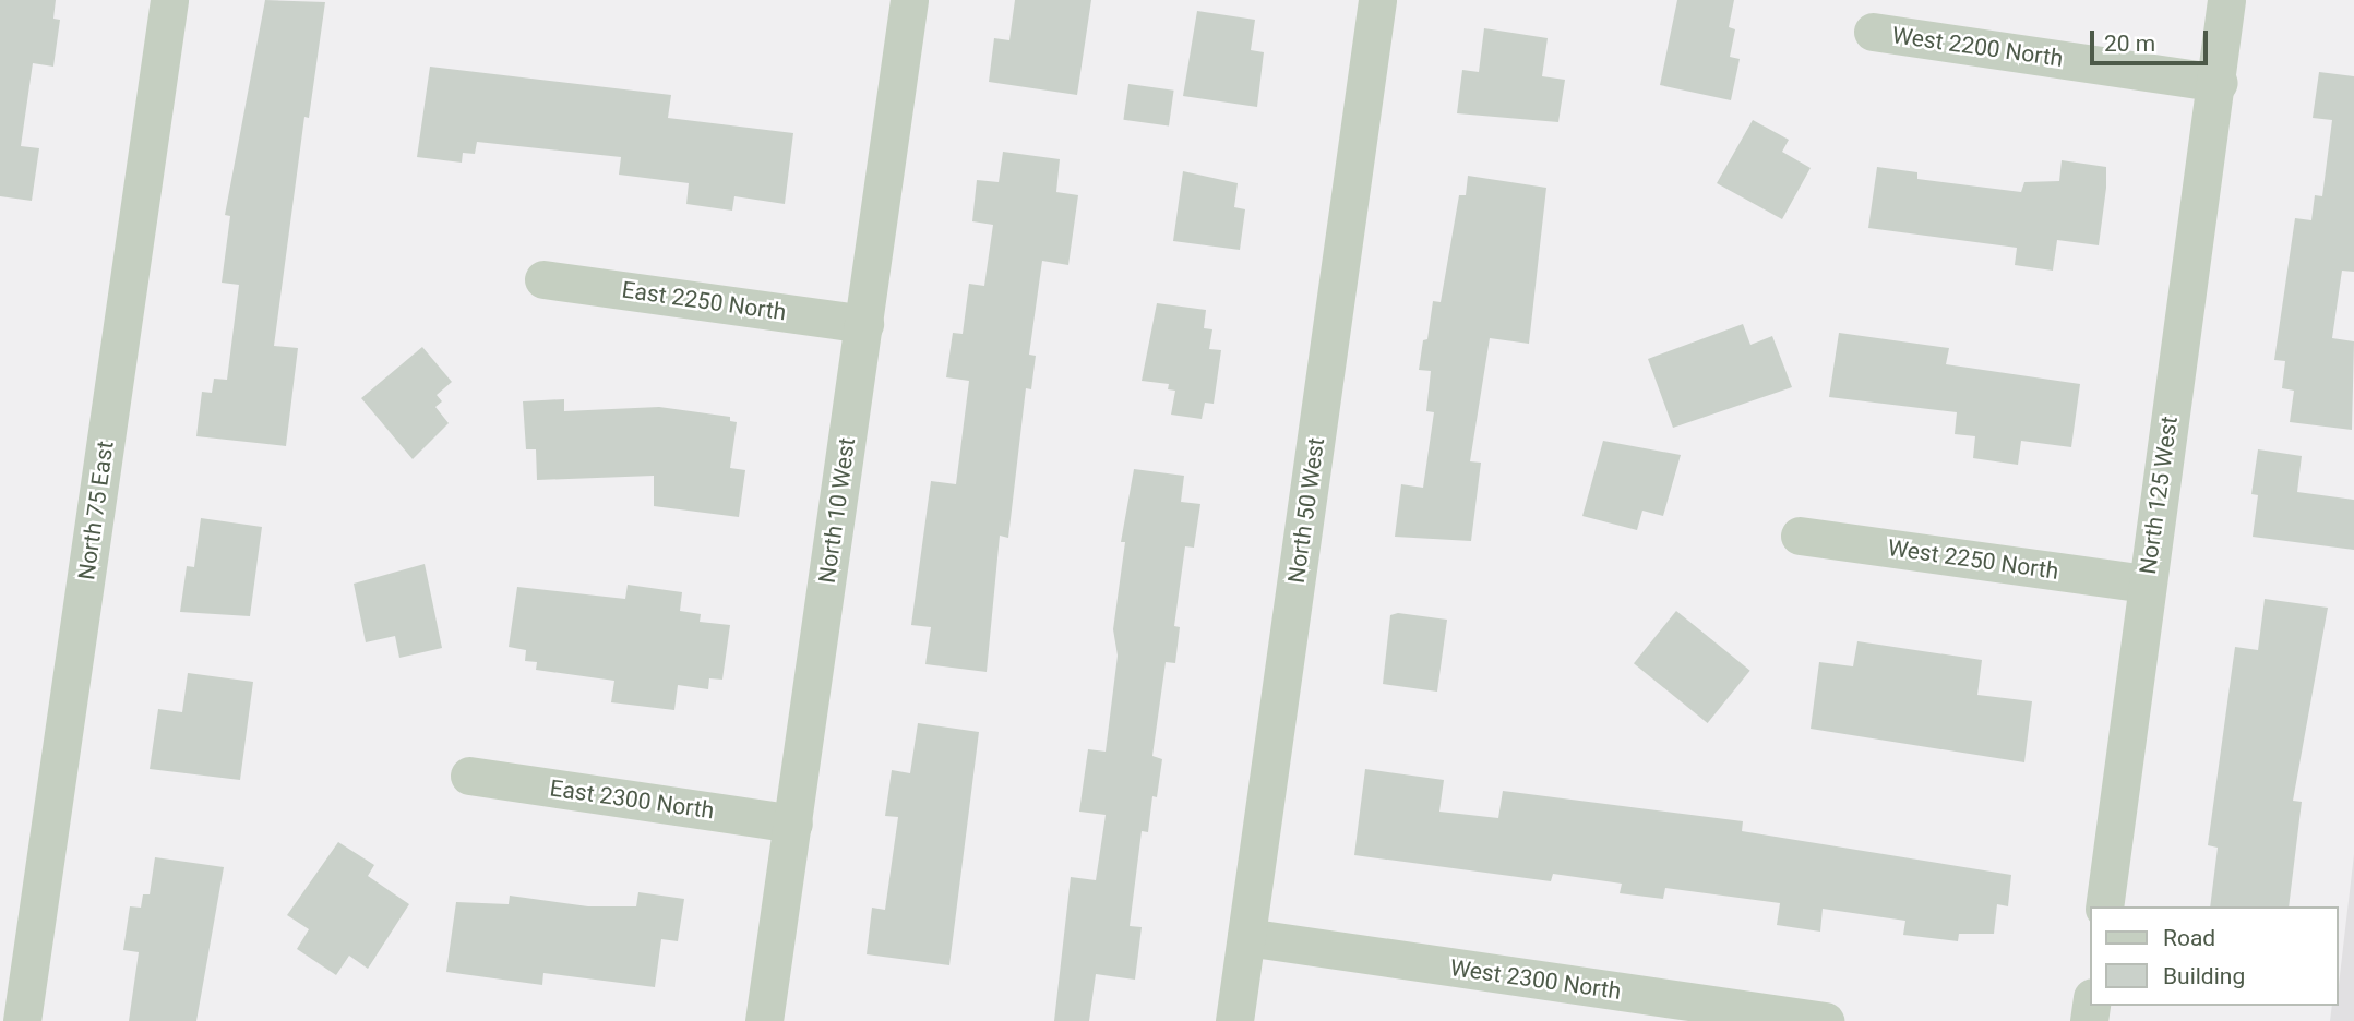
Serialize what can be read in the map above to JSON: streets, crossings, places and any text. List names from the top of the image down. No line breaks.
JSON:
{"streets":{"street":["West 2200 North","East 2250 North","North 125 West","North 75 East","North 10 West","North 50 West","West 2250 North","East 2300 North","West 2300 North"]},"crossings":[["West 2200 North","North 125 West"],["East 2250 North","North 10 West"],["North 125 West","West 2250 North"],["North 10 West","East 2300 North"],["North 50 West","West 2300 North"]],"legend":["Road","Building"],"scale_bar":"20 m"}
